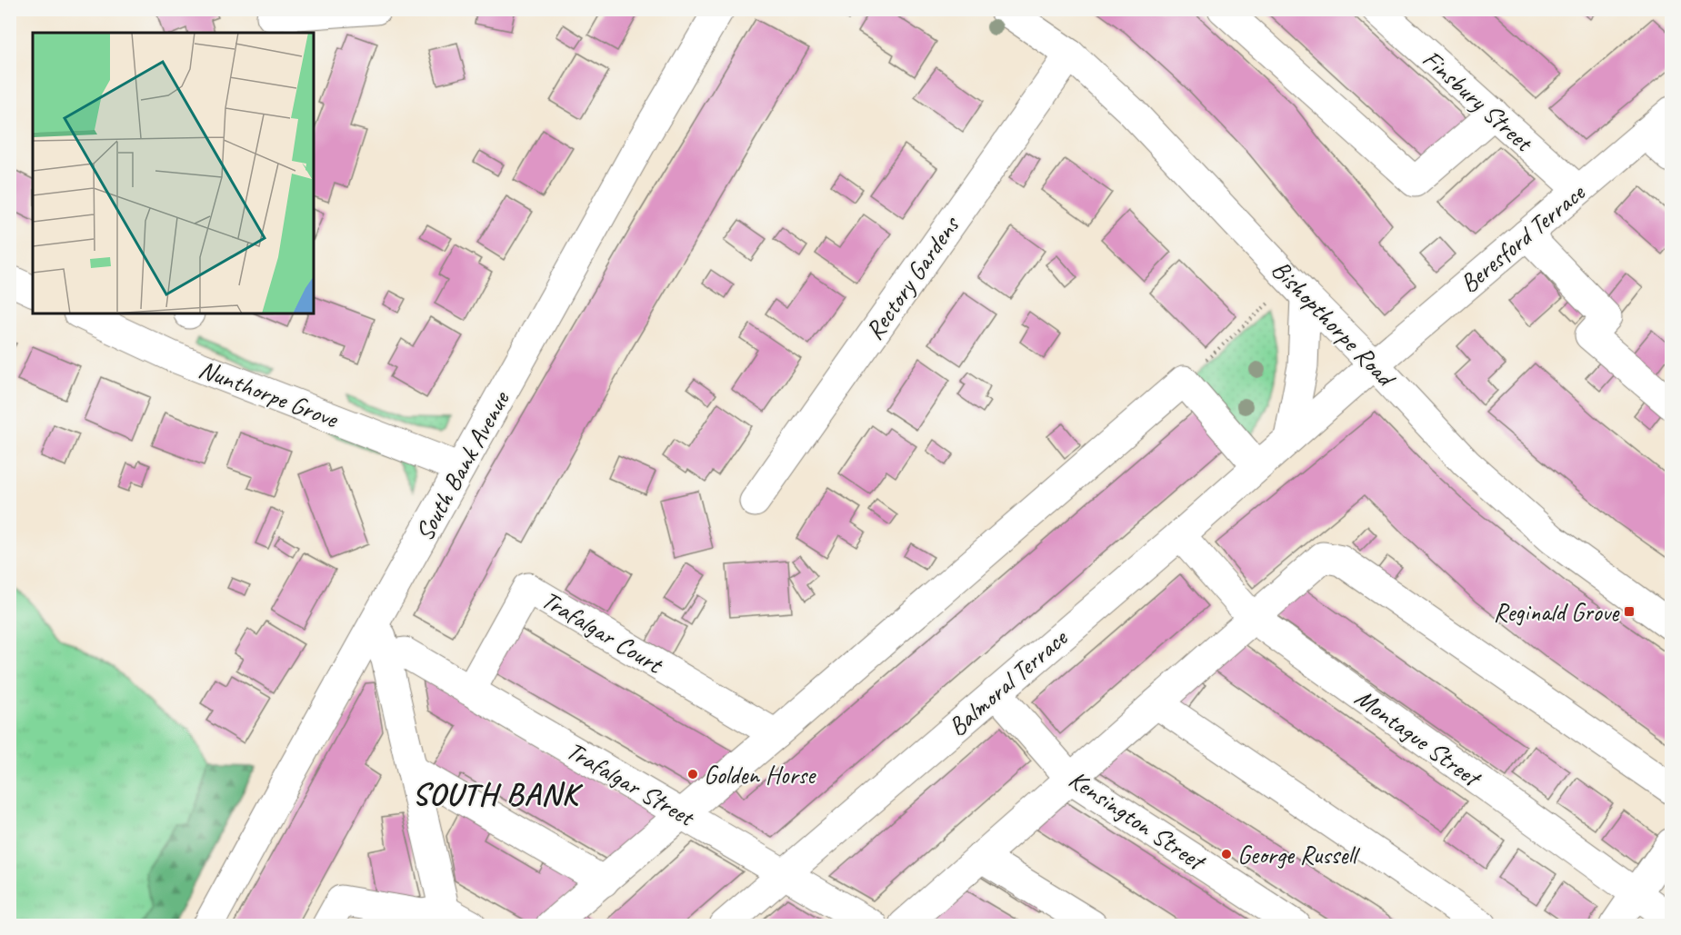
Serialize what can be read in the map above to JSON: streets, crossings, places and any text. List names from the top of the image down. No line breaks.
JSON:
{"streets":{"street":["Finsbury Street","Beresford Terrace","Rectory Gardens","Bishopthorpe Road","Nunthorpe Grove","South Bank Avenue","Trafalgar Court","Balmoral Terrace","Montague Street","Trafalgar Street","Kensington Street"]},"crossings":[["Finsbury Street","Beresford Terrace"],["Beresford Terrace","Bishopthorpe Road"],["Beresford Terrace","Balmoral Terrace"],["Rectory Gardens","Bishopthorpe Road"],["Bishopthorpe Road","Balmoral Terrace"],["Nunthorpe Grove","South Bank Avenue"],["Trafalgar Court","Trafalgar Street"],["Balmoral Terrace","Montague Street"],["Balmoral Terrace","Trafalgar Street"],["Balmoral Terrace","Kensington Street"]],"districts":["SOUTH BANK"],"places":{"transit":["Reginald Grove"],"other":["Golden Horse","George Russell"]}}
